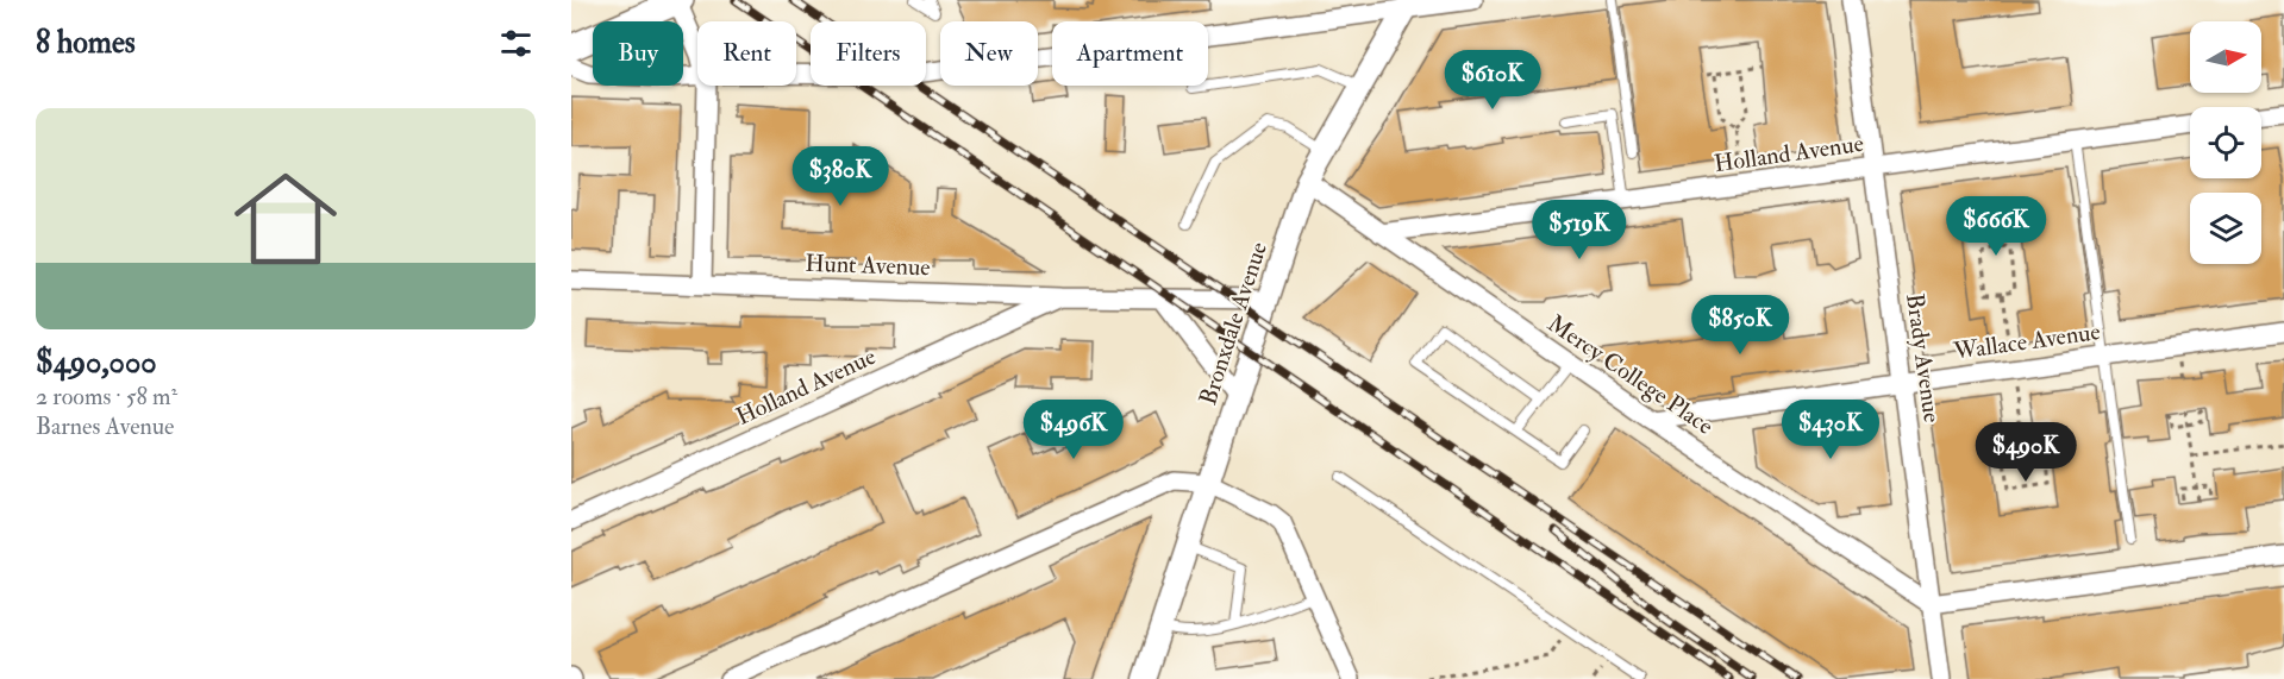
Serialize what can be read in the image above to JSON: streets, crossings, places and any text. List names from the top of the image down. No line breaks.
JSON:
{"streets":{"street":["Holland Avenue","Hunt Avenue","Bronxdale Avenue","Wallace Avenue","Brady Avenue","Mercy College Place"]},"crossings":[["Holland Avenue","Hunt Avenue"],["Holland Avenue","Brady Avenue"],["Holland Avenue","Mercy College Place"],["Hunt Avenue","Bronxdale Avenue"],["Bronxdale Avenue","Mercy College Place"],["Wallace Avenue","Brady Avenue"],["Wallace Avenue","Mercy College Place"],["Brady Avenue","Mercy College Place"]],"north":"right","page":{"heading":"8 homes","chip":["Buy","Rent","Filters","New","Apartment"],"price":["$610K","$380K","$666K","$519K","$850K","$496K","$430K","$490K"],"list":[{"name":"$490,000","note":"2 rooms · 58 m² · Barnes Avenue"}]}}
